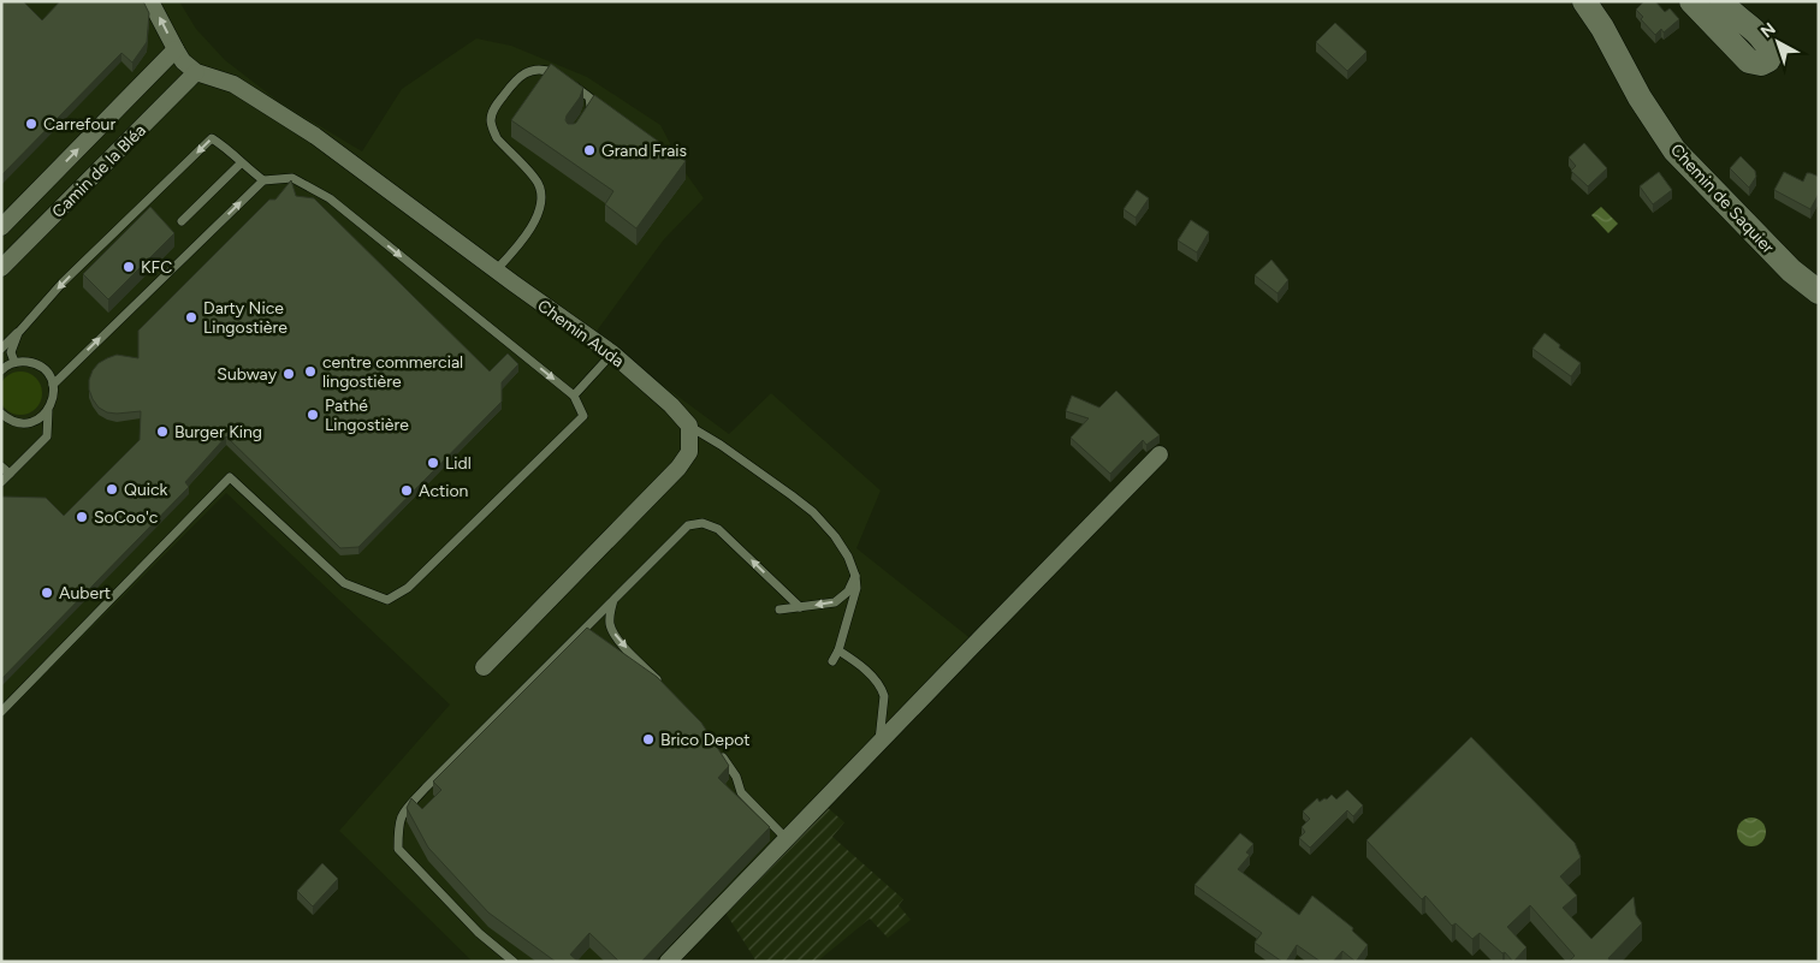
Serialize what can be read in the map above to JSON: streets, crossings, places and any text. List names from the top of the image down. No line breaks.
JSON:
{"streets":{"street":["Camin de la Bléa","Chemin de Saquier","Chemin Auda"]},"crossings":[["Camin de la Bléa","Chemin Auda"]],"places":["Carrefour","Grand Frais","KFC","Darty Nice Lingostière","centre commercial lingostière","Subway","Pathé Lingostière","Burger King","Lidl","Quick","Action","SoCoo'c","Aubert","Brico Depot"],"north":"top left"}
